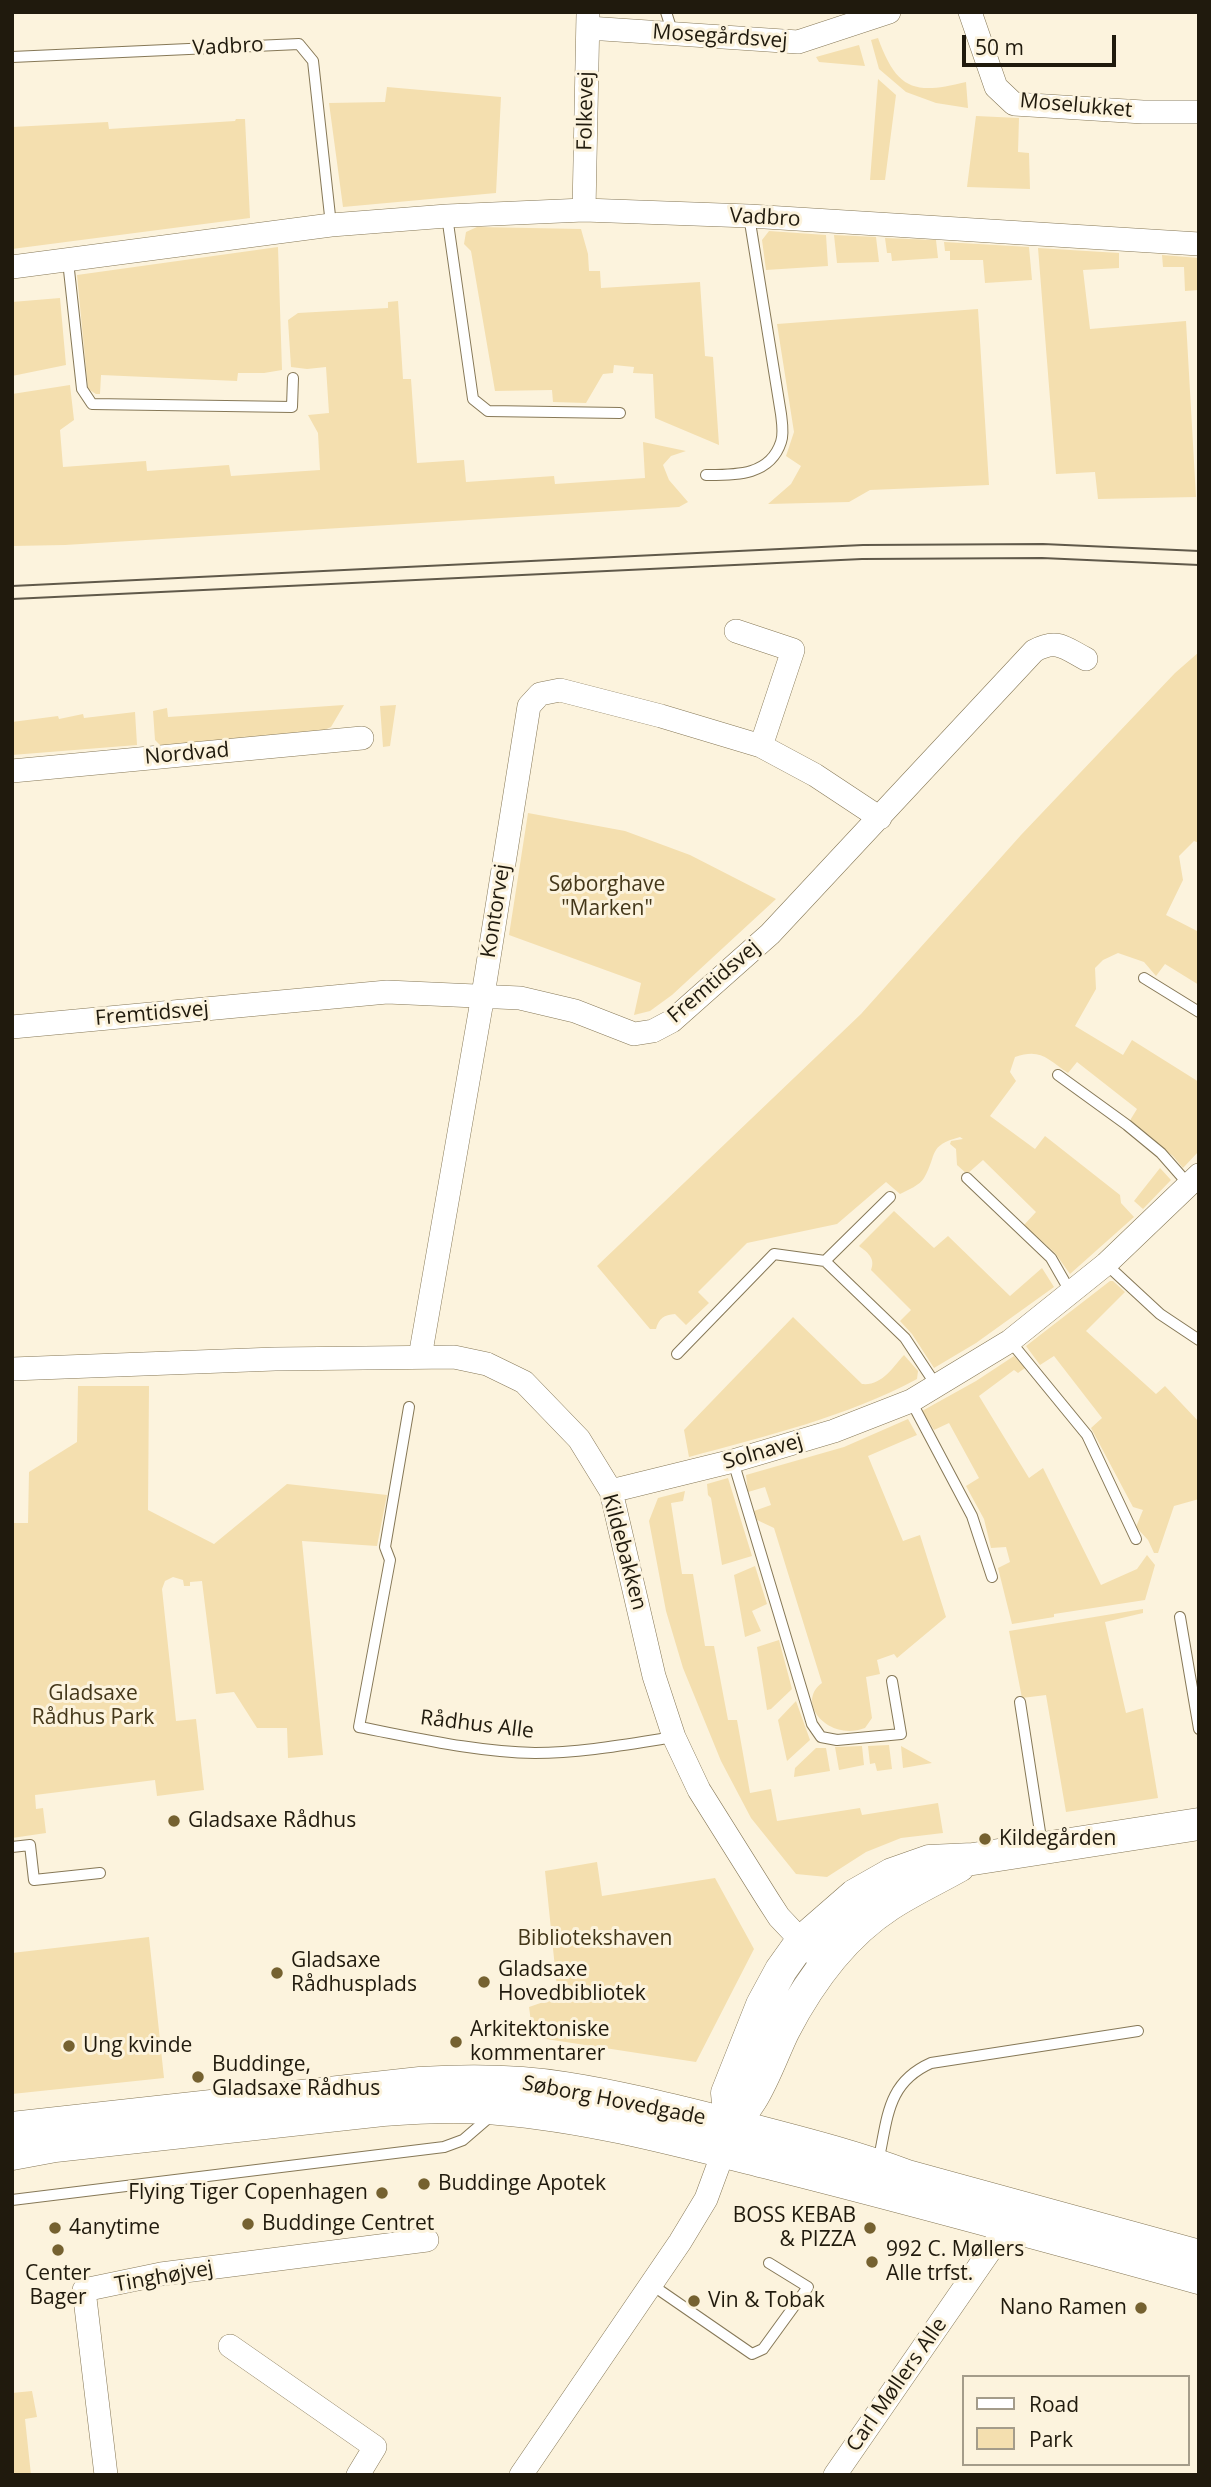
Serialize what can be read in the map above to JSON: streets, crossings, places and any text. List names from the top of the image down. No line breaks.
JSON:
{"streets":{"street":["Mosegårdsvej","Vadbro","Moselukket","Folkevej","Nordvad","Kontorvej","Fremtidsvej","Solnavej","Kildebakken","Søborg Hovedgade","Tinghøjvej","Carl Møllers Alle"],"lane":["Rådhus Alle"]},"crossings":[["Mosegårdsvej","Folkevej"],["Vadbro","Folkevej"],["Kontorvej","Fremtidsvej"],["Kontorvej","Kildebakken"],["Solnavej","Kildebakken"],["Kildebakken","Rådhus Alle"],["Søborg Hovedgade","Carl Møllers Alle"]],"parks":["Søborghave \"Marken\"","Gladsaxe Rådhus Park","Bibliotekshaven"],"places":["Gladsaxe Rådhus","Kildegården","Gladsaxe Rådhusplads","Gladsaxe Hovedbibliotek","Arkitektoniske kommentarer","Ung kvinde","Buddinge, Gladsaxe Rådhus","Buddinge Apotek","Flying Tiger Copenhagen","Buddinge Centret","4anytime","BOSS KEBAB & PIZZA","Center Bager","992 C. Møllers Alle trfst.","Vin & Tobak","Nano Ramen"],"legend":["Road","Park"],"scale_bar":"50 m"}
